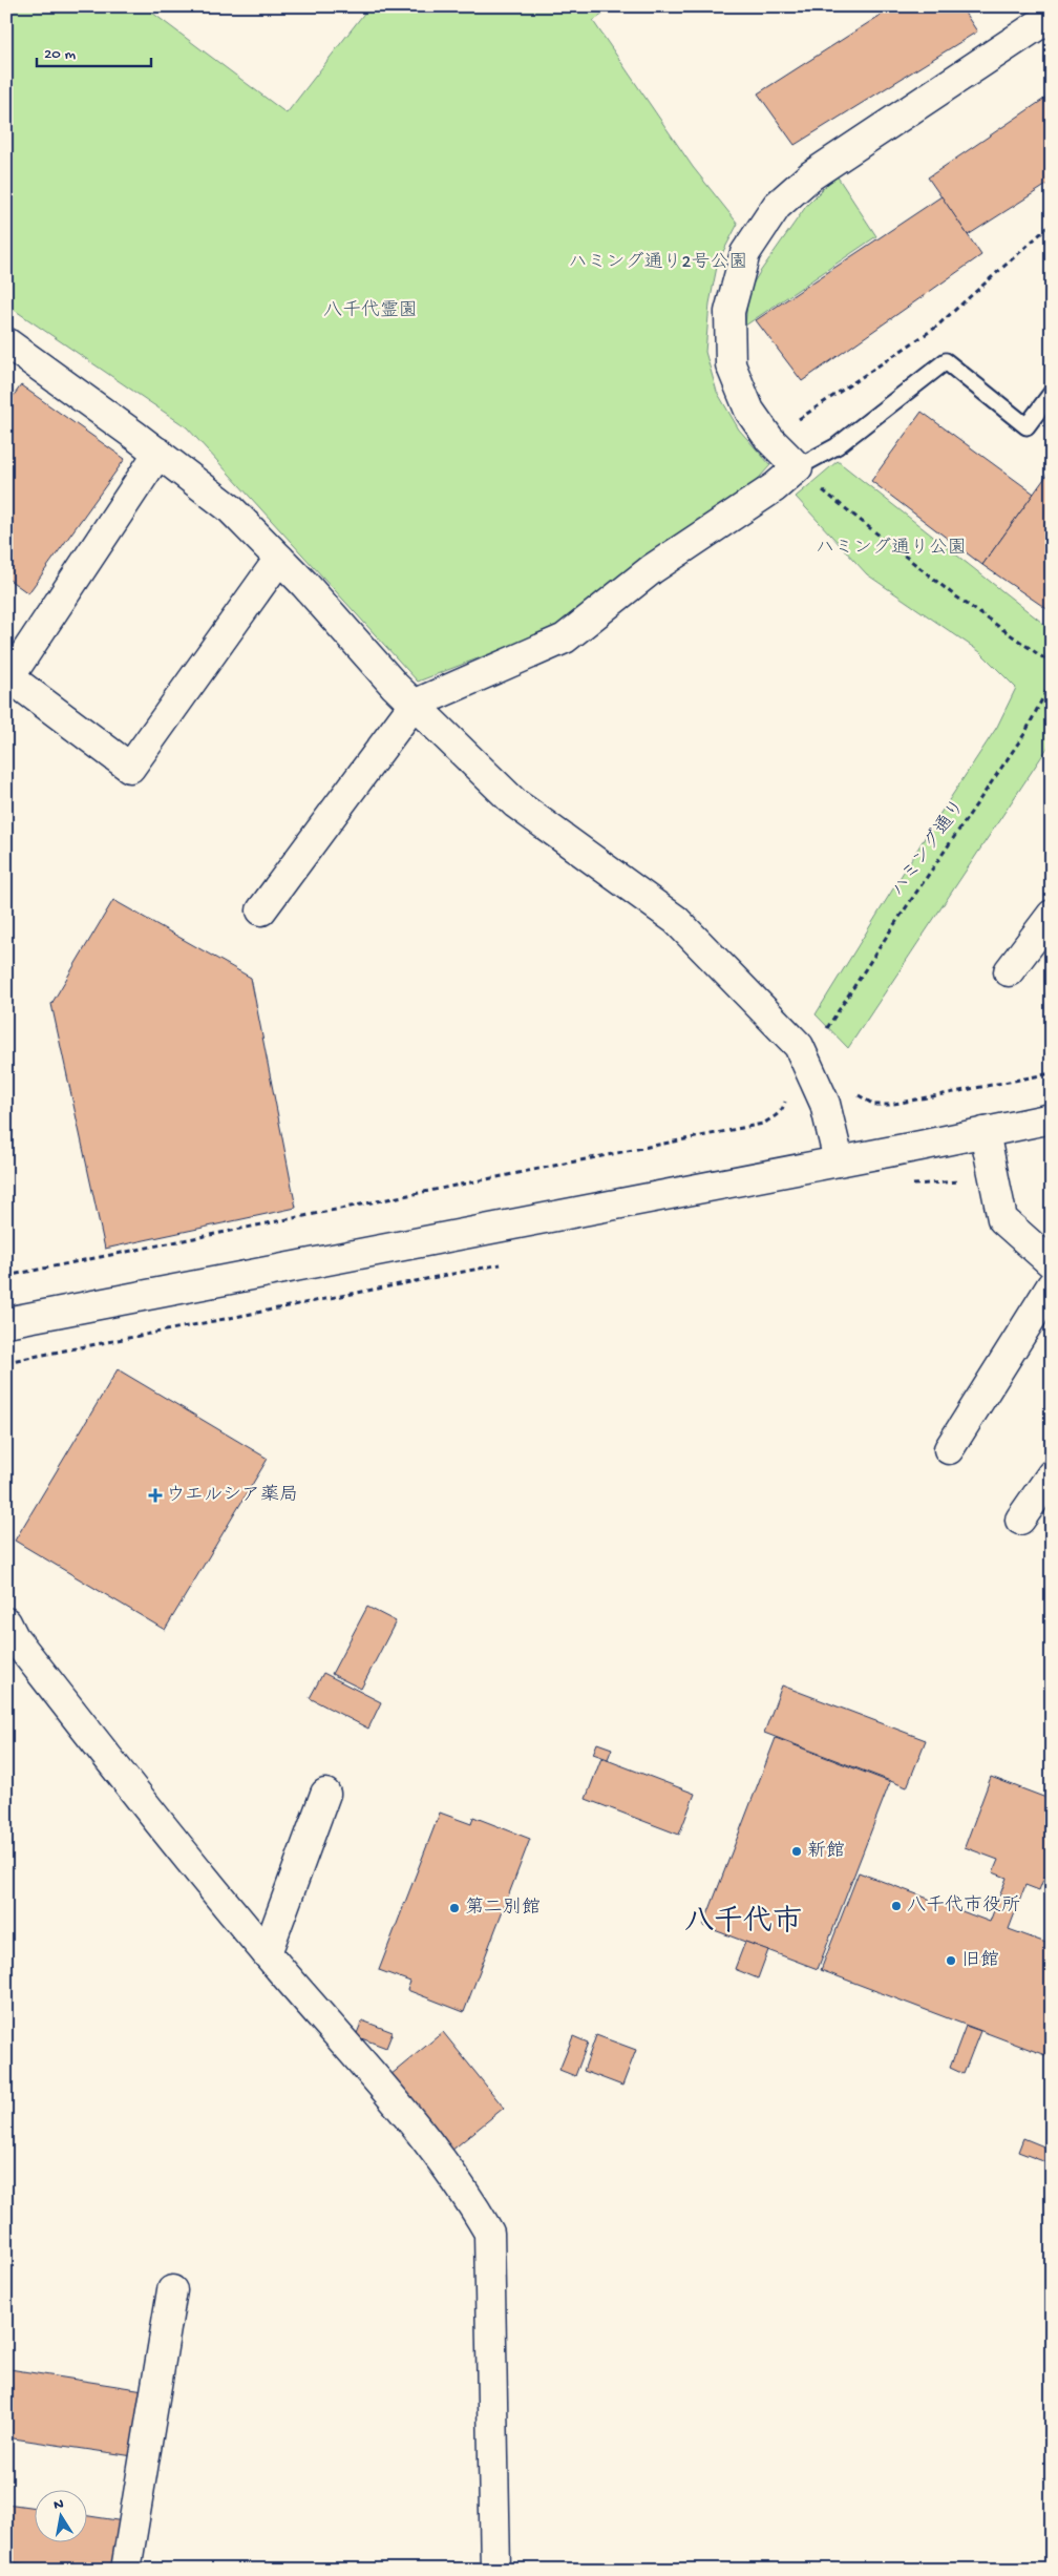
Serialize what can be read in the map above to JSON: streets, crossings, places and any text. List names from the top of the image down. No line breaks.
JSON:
{"streets":{"path":["ハミング通り"]},"districts":["八千代市"],"parks":["ハミング通り2号公園","八千代霊園","ハミング通り公園"],"places":{"health":["ウエルシア薬局"],"other":["新館","八千代市役所","第二別館","旧館"]},"scale_bar":"20 m","north":"top"}
